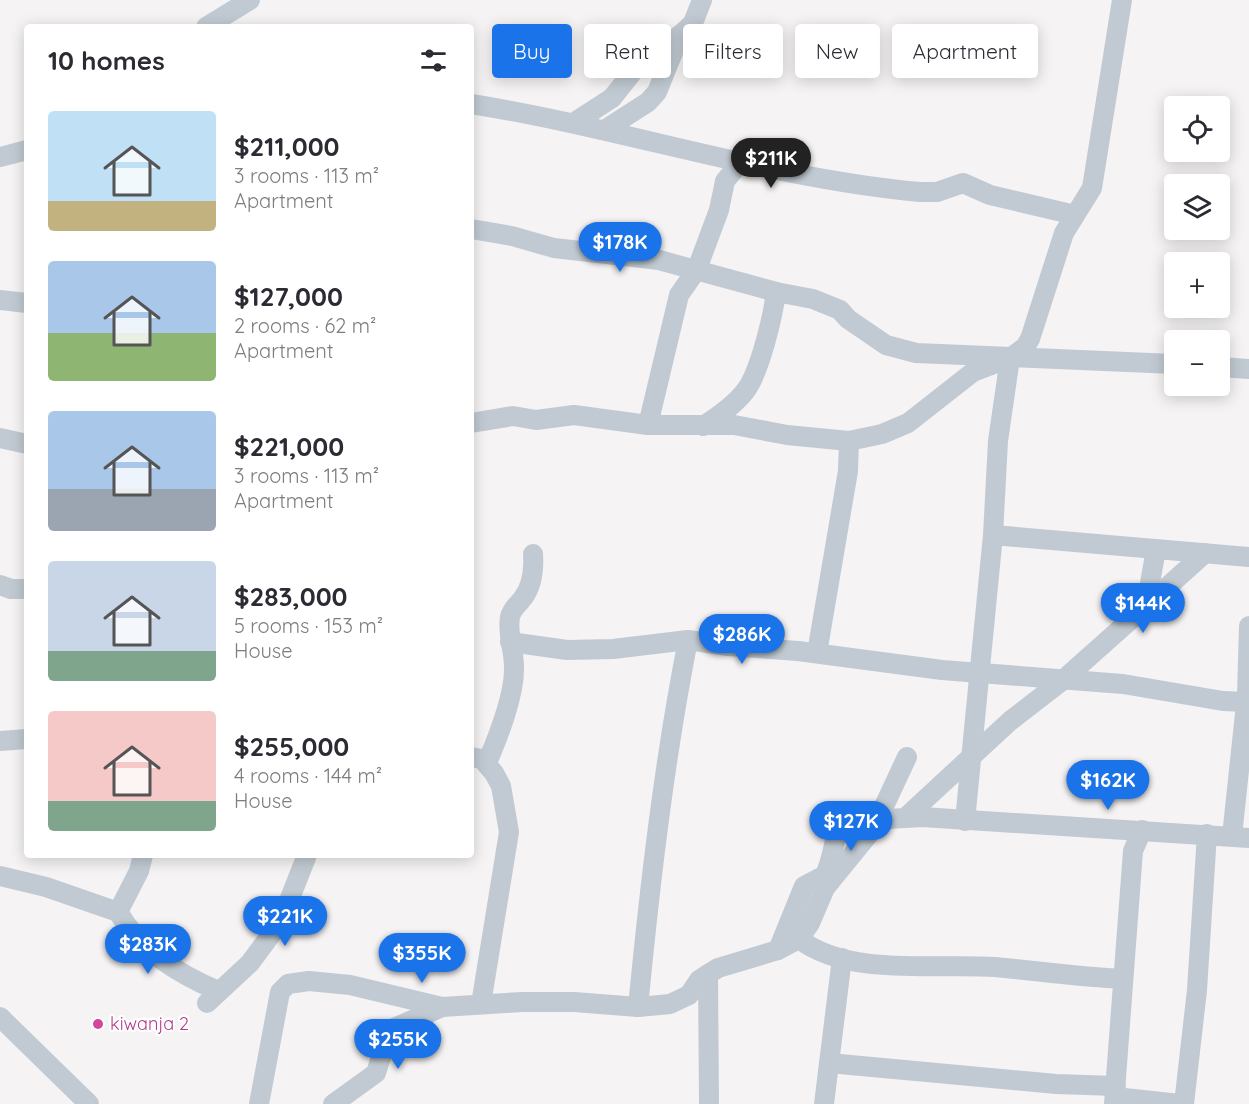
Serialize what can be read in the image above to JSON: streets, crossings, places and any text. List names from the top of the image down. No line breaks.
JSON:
{"places":["kiwanja 2"],"page":{"chip":["Buy","Rent","Filters","New","Apartment"],"heading":"10 homes","map_buttons":["+","−"],"list":[{"name":"$211,000","note":"3 rooms · 113 m² · Apartment"},{"name":"$127,000","note":"2 rooms · 62 m² · Apartment"},{"name":"$221,000","note":"3 rooms · 113 m² · Apartment"},{"name":"$283,000","note":"5 rooms · 153 m² · House"},{"name":"$255,000","note":"4 rooms · 144 m² · House"}],"price":["$211K","$178K","$144K","$286K","$162K","$127K","$221K","$283K","$355K","$255K"]}}
